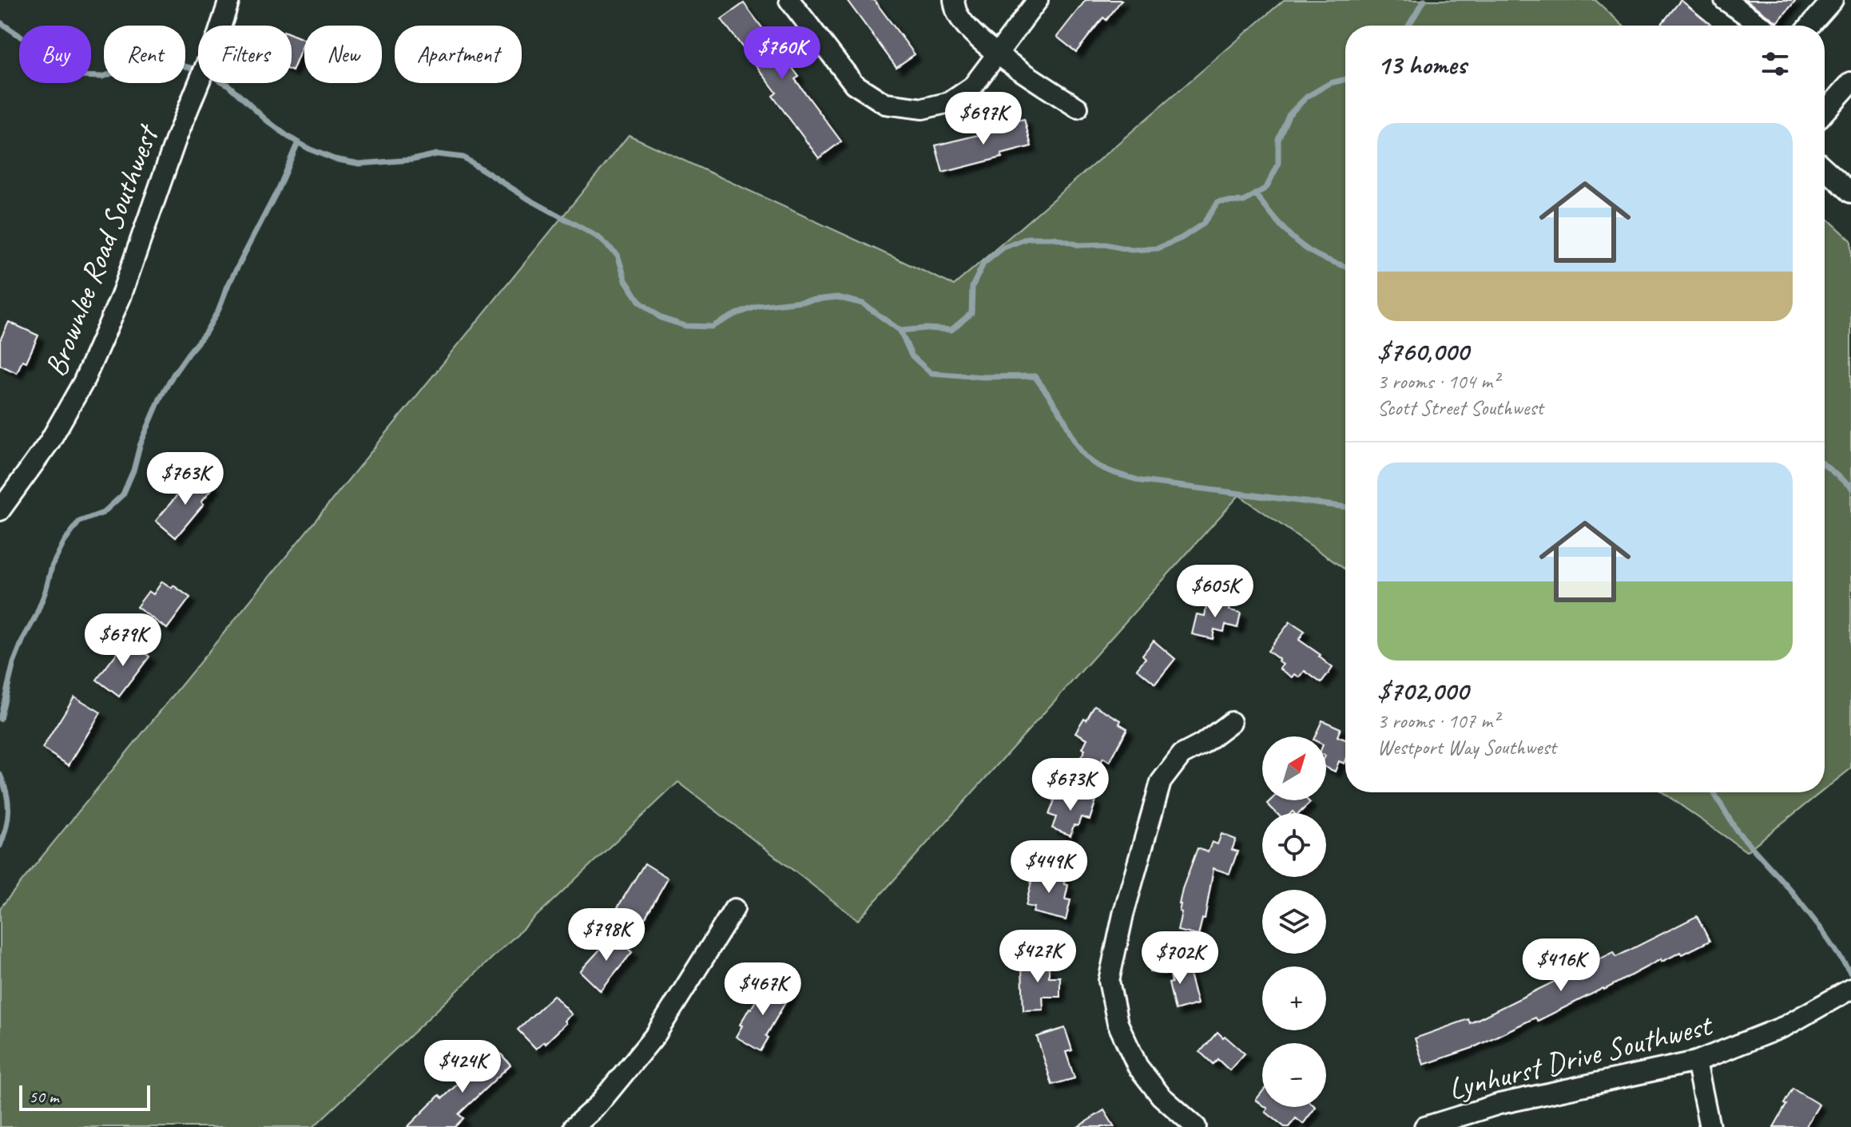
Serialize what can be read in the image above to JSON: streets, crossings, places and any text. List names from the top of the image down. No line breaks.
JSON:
{"streets":{"street":["Brownlee Road Southwest","Lynhurst Drive Southwest"]},"scale_bar":"50 m","north":"top right","page":{"chip":["Buy","Rent","Filters","New","Apartment"],"heading":"13 homes","price":["$760K","$697K","$763K","$605K","$679K","$673K","$449K","$798K","$427K","$702K","$416K","$467K","$424K"],"list":[{"name":"$760,000","note":"3 rooms · 104 m² · Scott Street Southwest"},{"name":"$702,000","note":"3 rooms · 107 m² · Westport Way Southwest"}],"map_buttons":["+","−"],"scale":"50 m"}}
